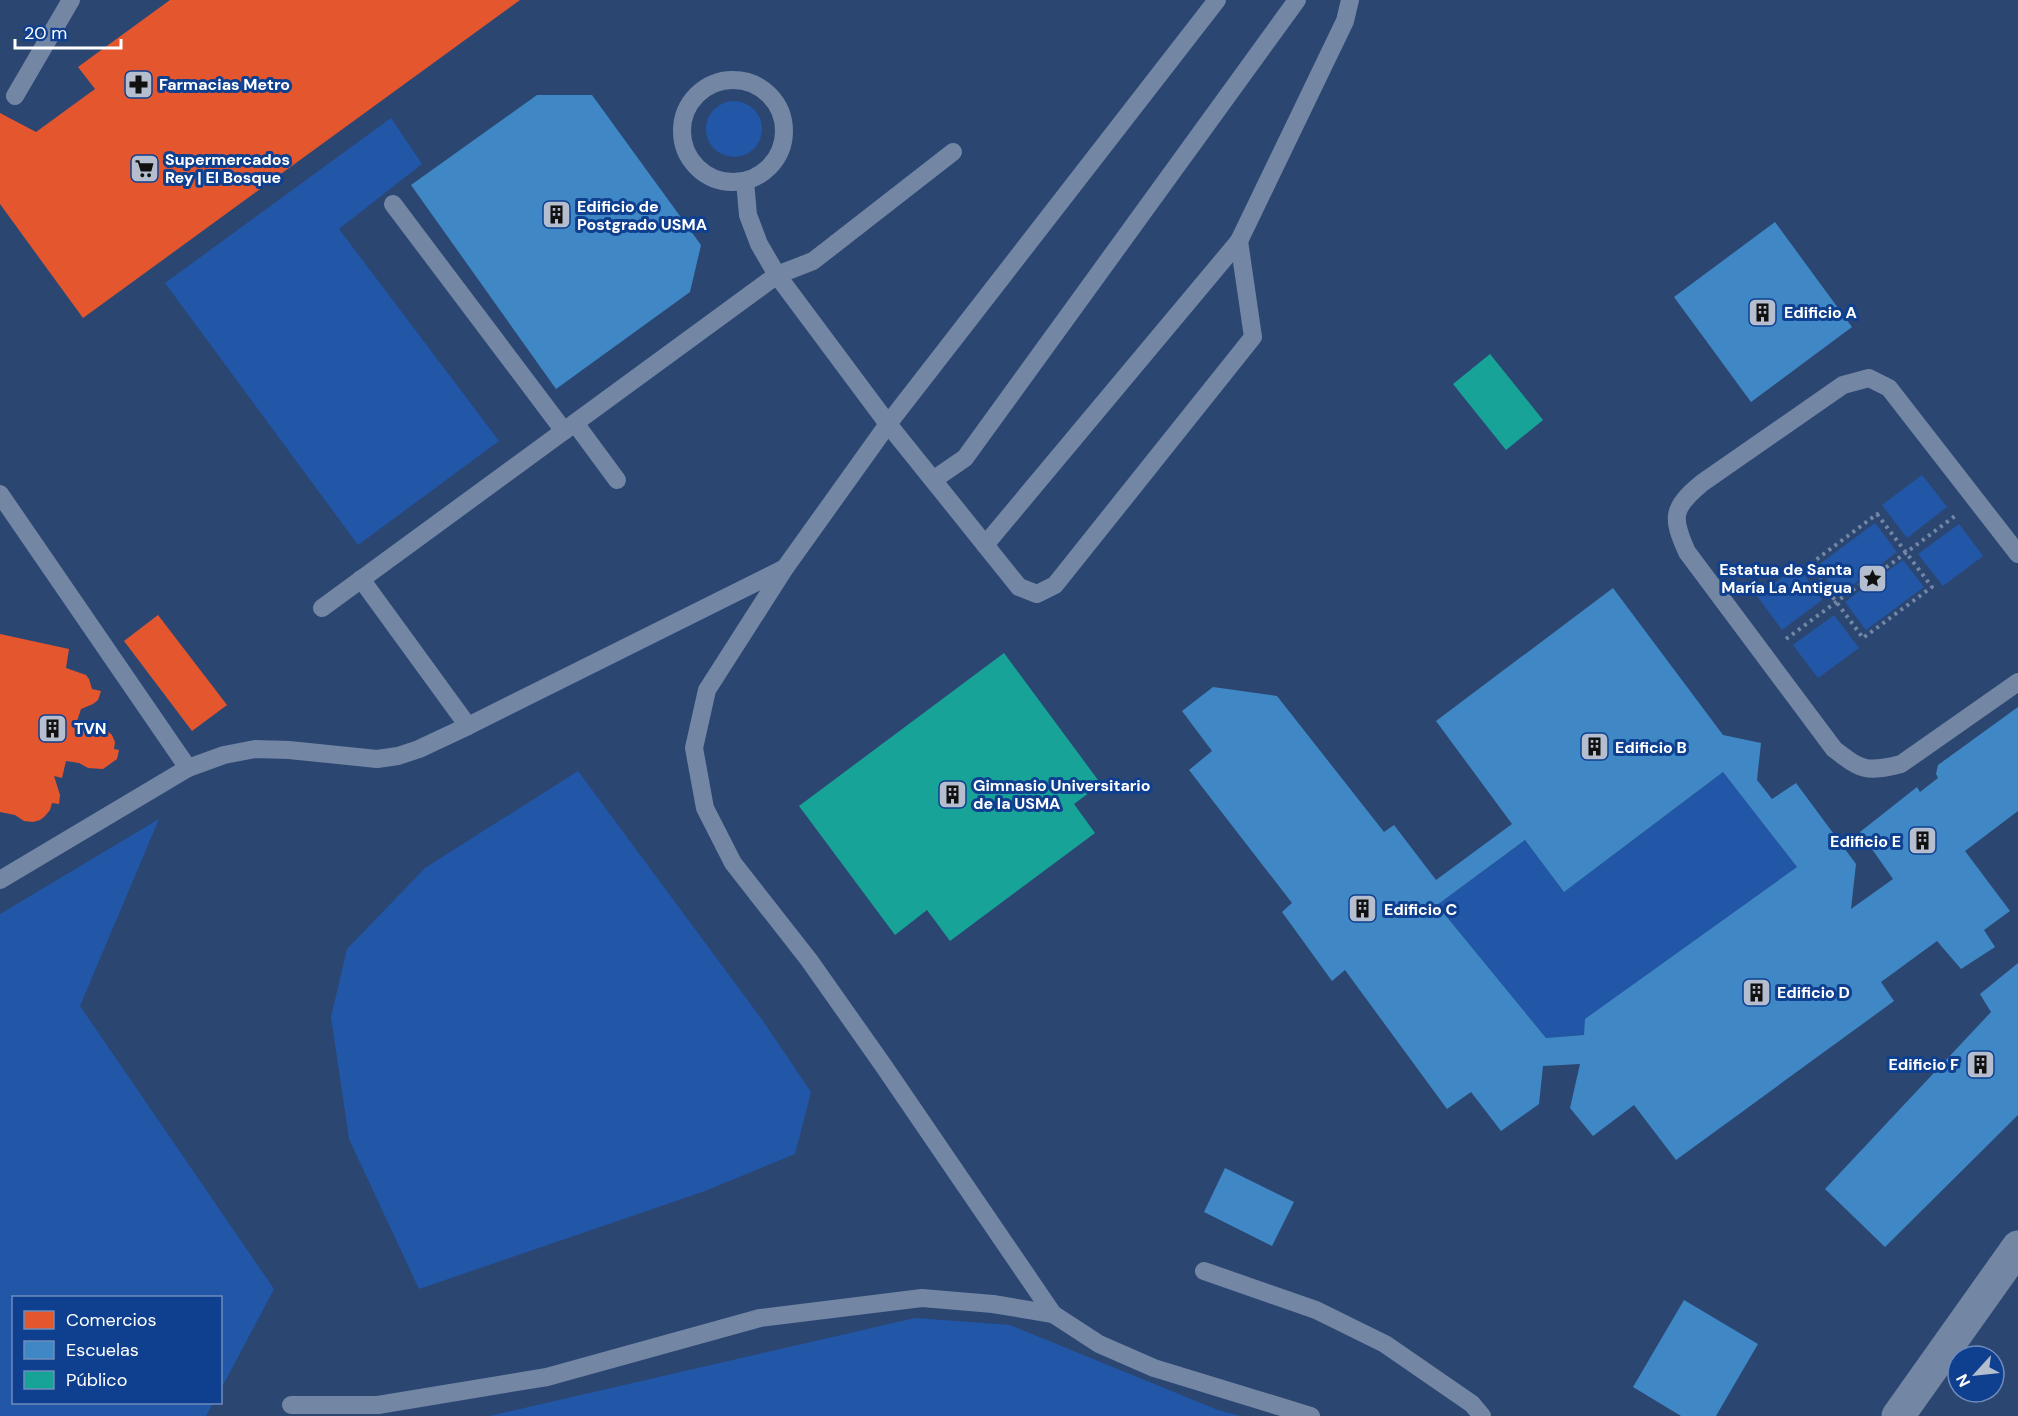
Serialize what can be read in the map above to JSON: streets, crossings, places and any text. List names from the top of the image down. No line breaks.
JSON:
{"places":{"pharmacy":["Farmacias Metro"],"supermarket":["Supermercados Rey | El Bosque"],"building":["Edificio de Postgrado USMA","Edificio A","TVN","Edificio B","Gimnasio Universitario de la USMA","Edificio E","Edificio C","Edificio D","Edificio F"],"place":["Estatua de Santa María La Antigua"]},"legend":["Comercios","Escuelas","Público"],"scale_bar":"20 m","north":"bottom left"}
